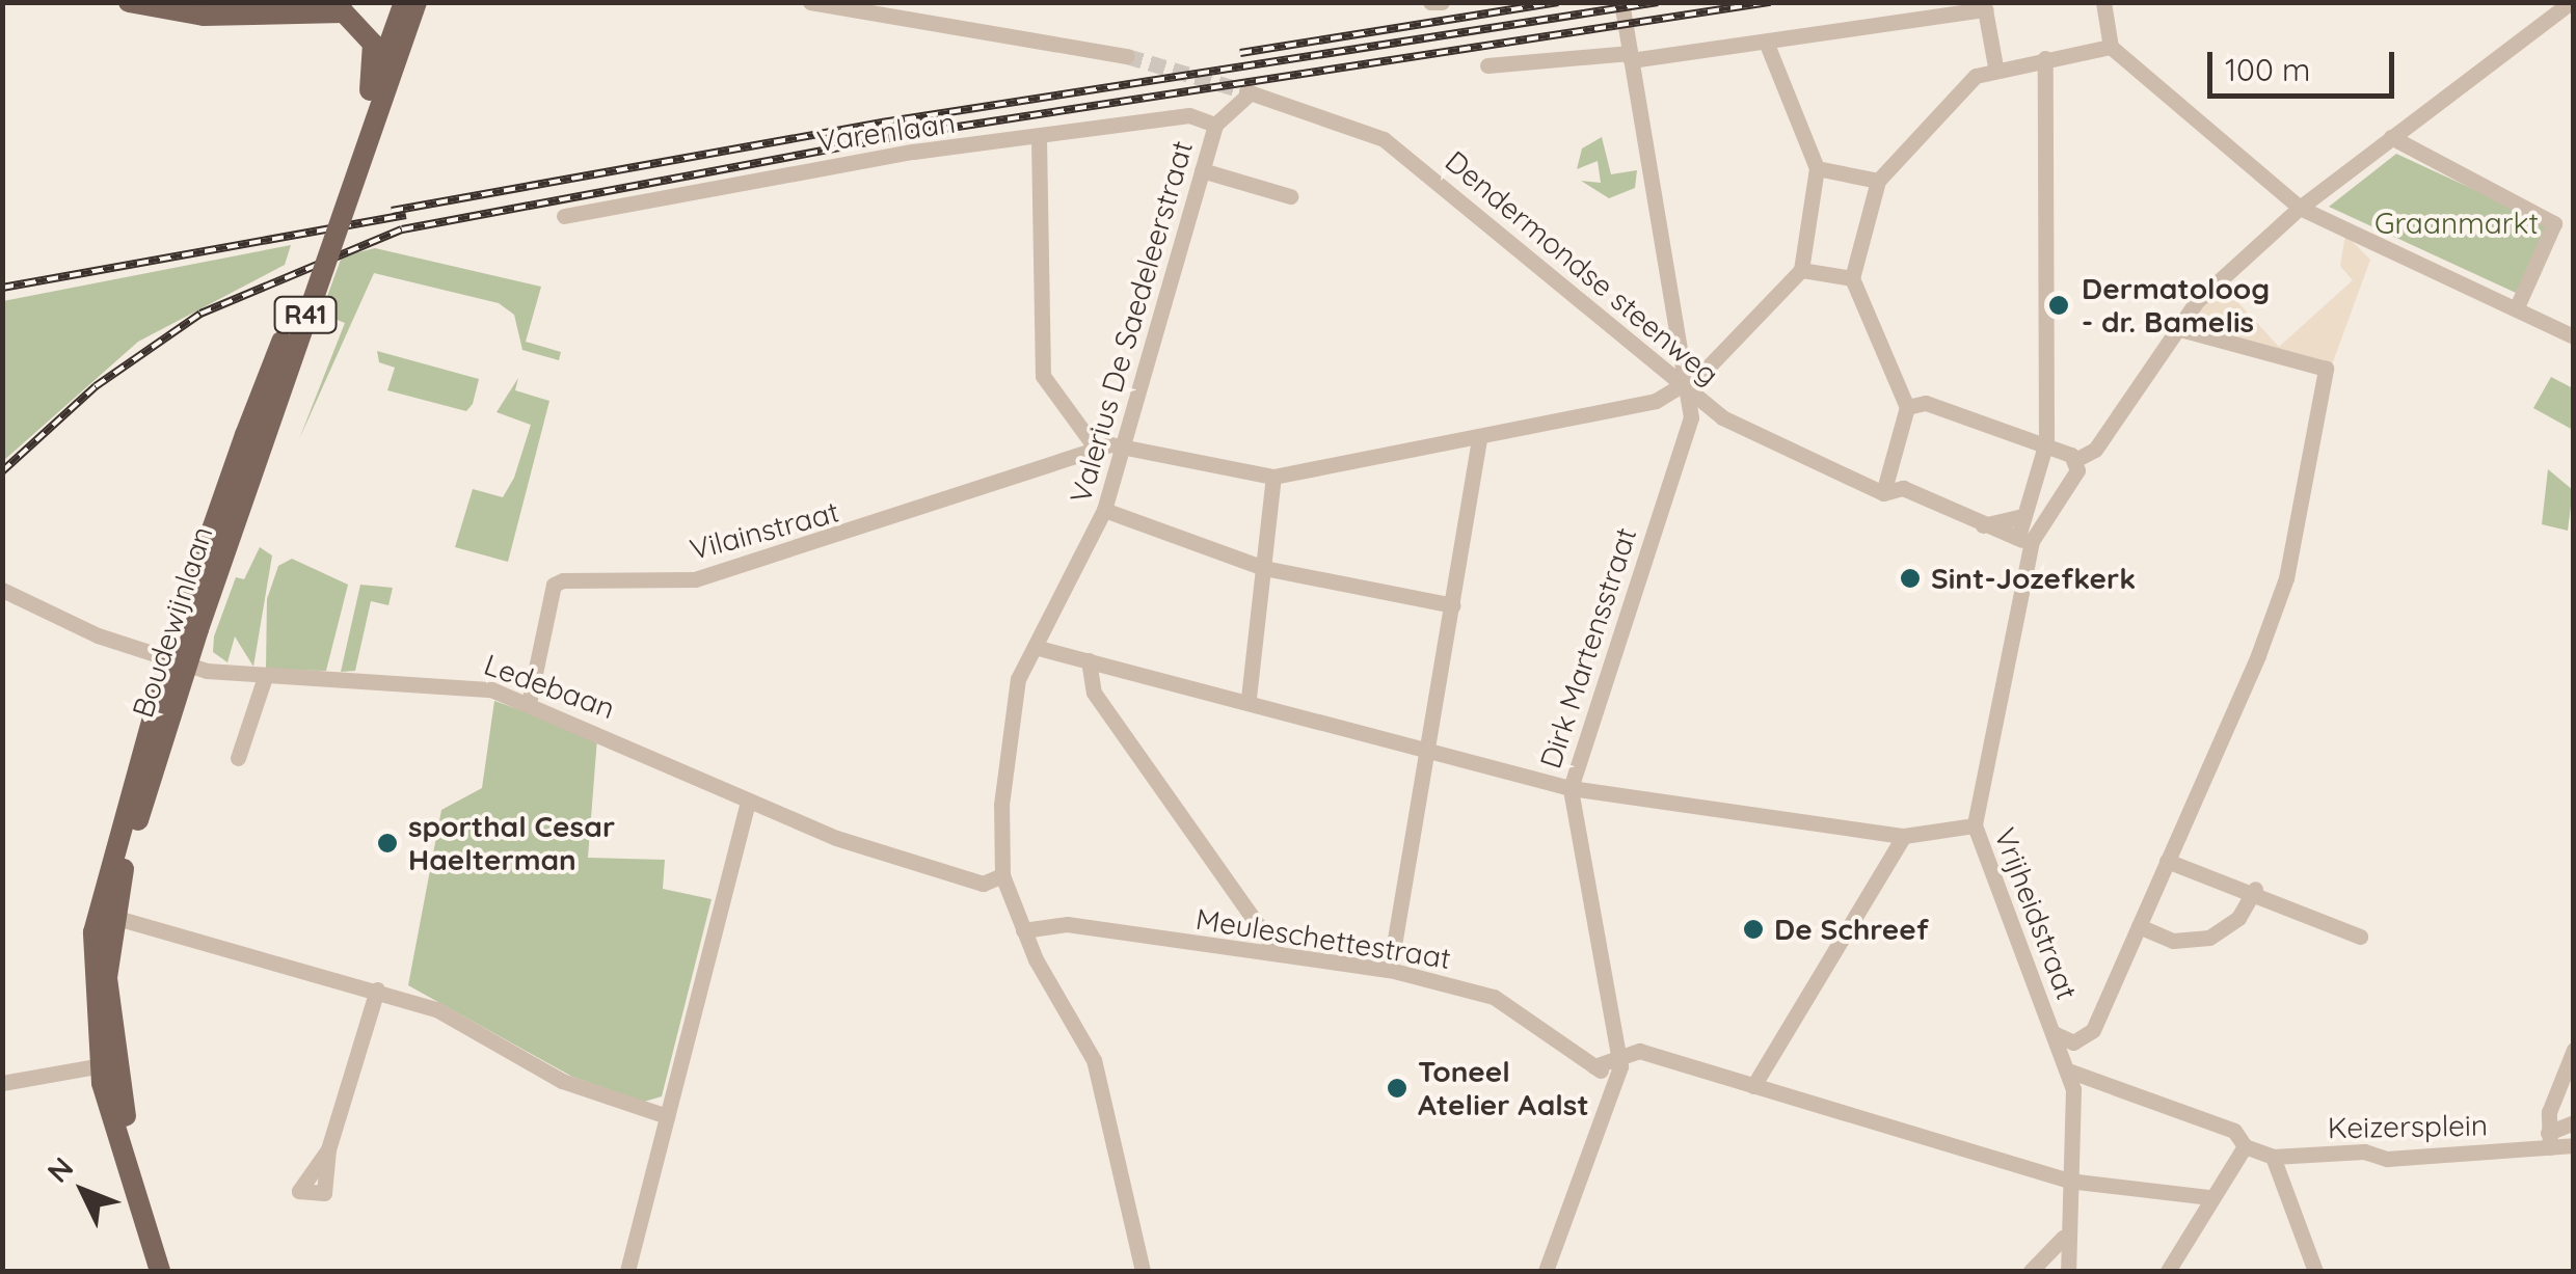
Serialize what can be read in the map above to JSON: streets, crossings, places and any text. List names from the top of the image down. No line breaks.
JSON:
{"streets":{"main road":["R41","Boudewijnlaan"],"street":["Varenlaan","Dendermondse steenweg","Valerius De Saedeleerstraat","Vilainstraat","Dirk Martensstraat","Ledebaan","Vrijheidstraat","Meuleschettestraat","Keizersplein"]},"crossings":[["Varenlaan","Valerius De Saedeleerstraat"],["Dendermondse steenweg","Valerius De Saedeleerstraat"],["Dendermondse steenweg","Dirk Martensstraat"],["Dendermondse steenweg","Vrijheidstraat"],["Valerius De Saedeleerstraat","Ledebaan"],["Valerius De Saedeleerstraat","Meuleschettestraat"],["Vilainstraat","Ledebaan"],["Boudewijnlaan","Ledebaan"],["Dirk Martensstraat","Meuleschettestraat"],["Vrijheidstraat","Keizersplein"]],"parks":["Graanmarkt"],"places":["Dermatoloog - dr. Bamelis","Sint-Jozefkerk","sporthal Cesar Haelterman","De Schreef","Toneel Atelier Aalst"],"scale_bar":"100 m","north":"top left"}
